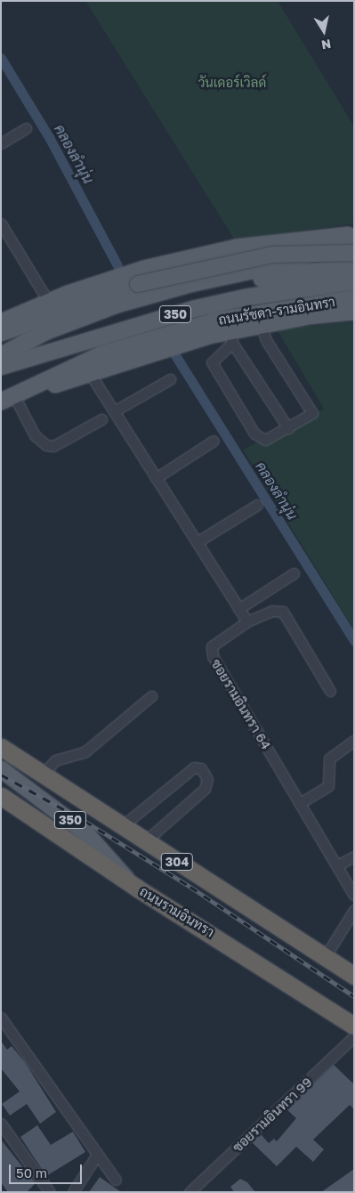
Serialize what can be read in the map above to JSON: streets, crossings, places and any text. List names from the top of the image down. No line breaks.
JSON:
{"streets":{"highway":["304","ถนนรามอินทรา"],"main road":["ถนนรัชดา-รามอินทรา","350"],"street":["ซอยรามอินทรา 64","ซอยรามอินทรา 99"]},"crossings":[["ถนนรัชดา-รามอินทรา","350"],["350","ถนนรามอินทรา"]],"water":["คลองลำนุ่น"],"parks":["วันเดอร์เวิลด์"],"scale_bar":"50 m","north":"bottom"}
